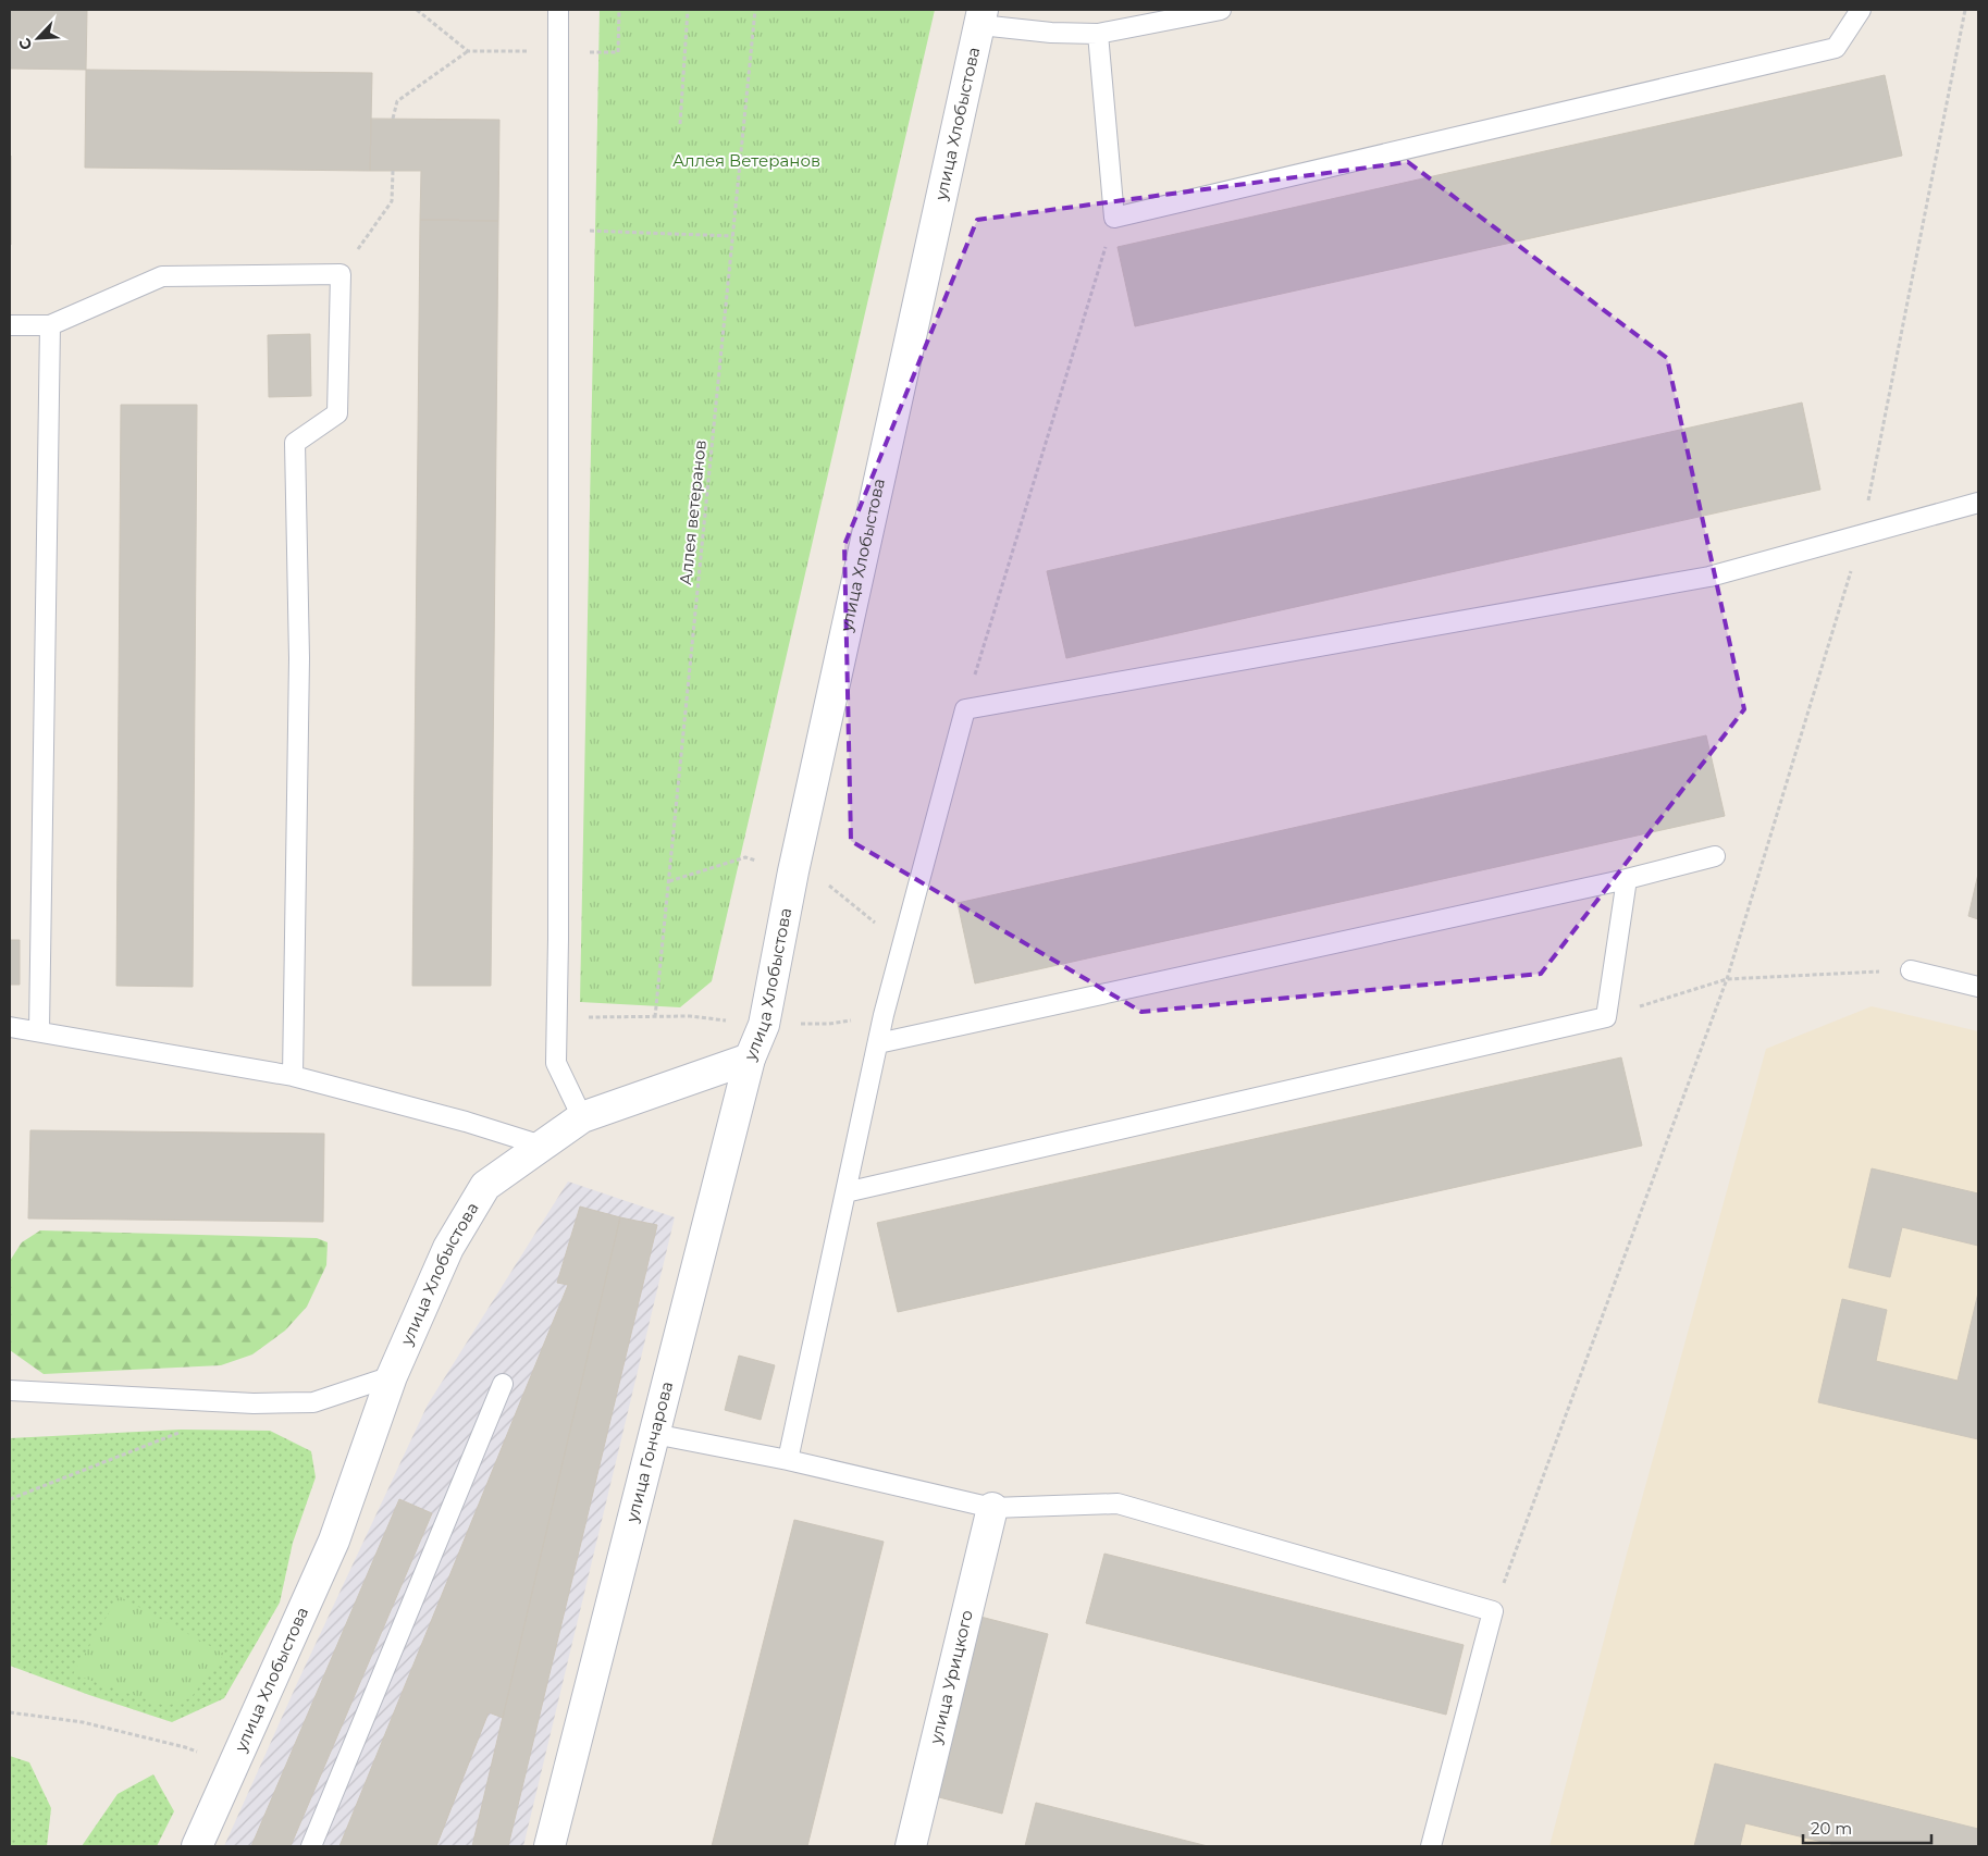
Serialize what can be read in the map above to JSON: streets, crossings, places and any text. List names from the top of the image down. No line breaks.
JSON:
{"streets":{"street":["улица Хлобыстова","улица Гончарова","улица Урицкого"],"path":["Аллея ветеранов"]},"crossings":[["улица Хлобыстова","улица Гончарова"]],"parks":["Аллея Ветеранов"],"scale_bar":"20 m","north":"bottom left"}
